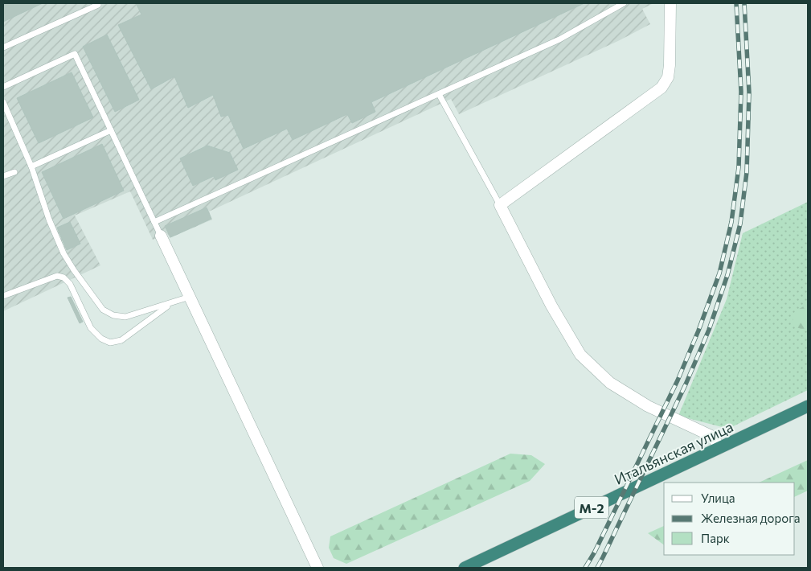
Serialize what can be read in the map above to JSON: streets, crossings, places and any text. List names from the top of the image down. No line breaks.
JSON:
{"streets":{"highway":["Итальянская улица","М-2"]},"legend":["Улица","Железная дорога","Парк"]}
